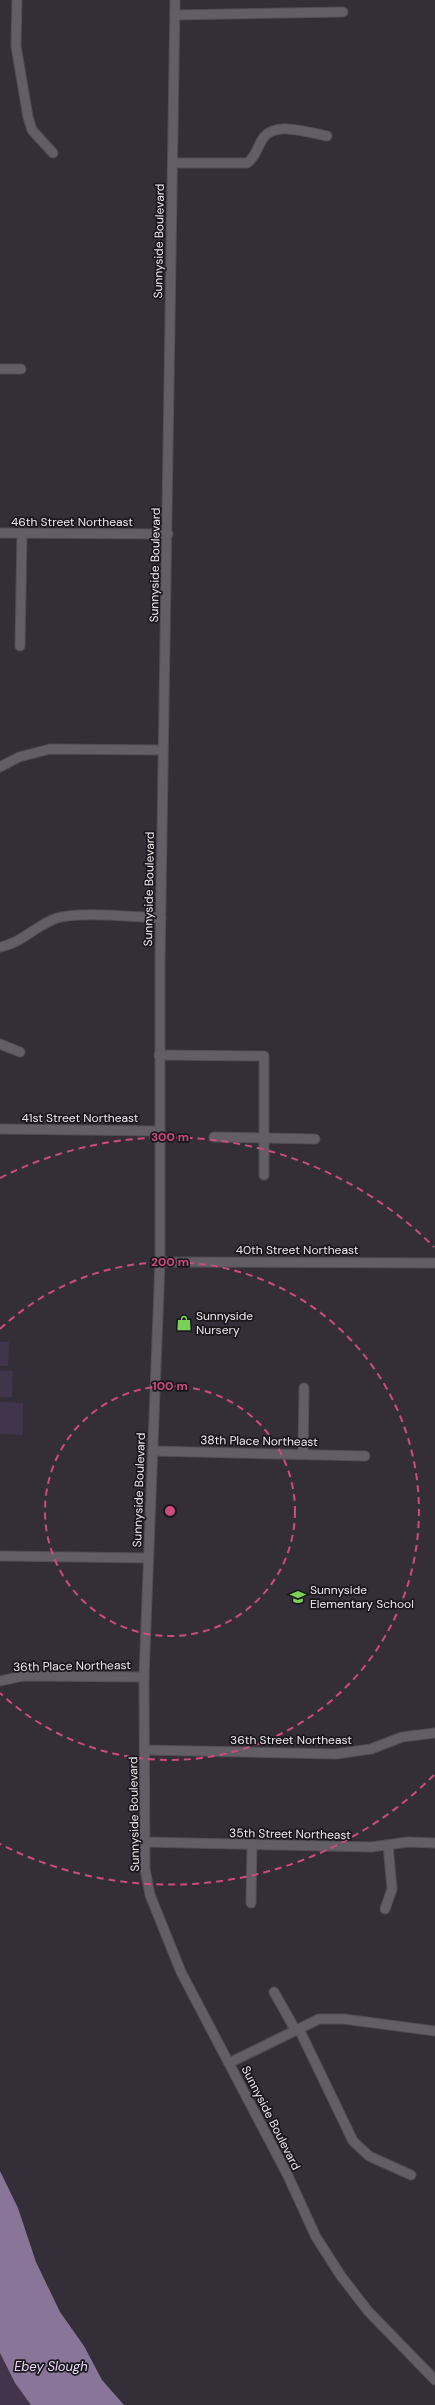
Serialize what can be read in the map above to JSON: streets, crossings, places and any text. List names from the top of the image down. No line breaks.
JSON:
{"streets":{"street":["Sunnyside Boulevard","46th Street Northeast","41st Street Northeast","40th Street Northeast","38th Place Northeast","36th Place Northeast","36th Street Northeast","35th Street Northeast"]},"crossings":[["Sunnyside Boulevard","46th Street Northeast"],["Sunnyside Boulevard","41st Street Northeast"],["Sunnyside Boulevard","40th Street Northeast"],["Sunnyside Boulevard","38th Place Northeast"],["Sunnyside Boulevard","36th Place Northeast"],["Sunnyside Boulevard","36th Street Northeast"],["Sunnyside Boulevard","35th Street Northeast"]],"water":["Ebey Slough"],"places":{"shop":["Sunnyside Nursery"],"school or university":["Sunnyside Elementary School"]},"rings":["300 m","200 m","100 m"]}
